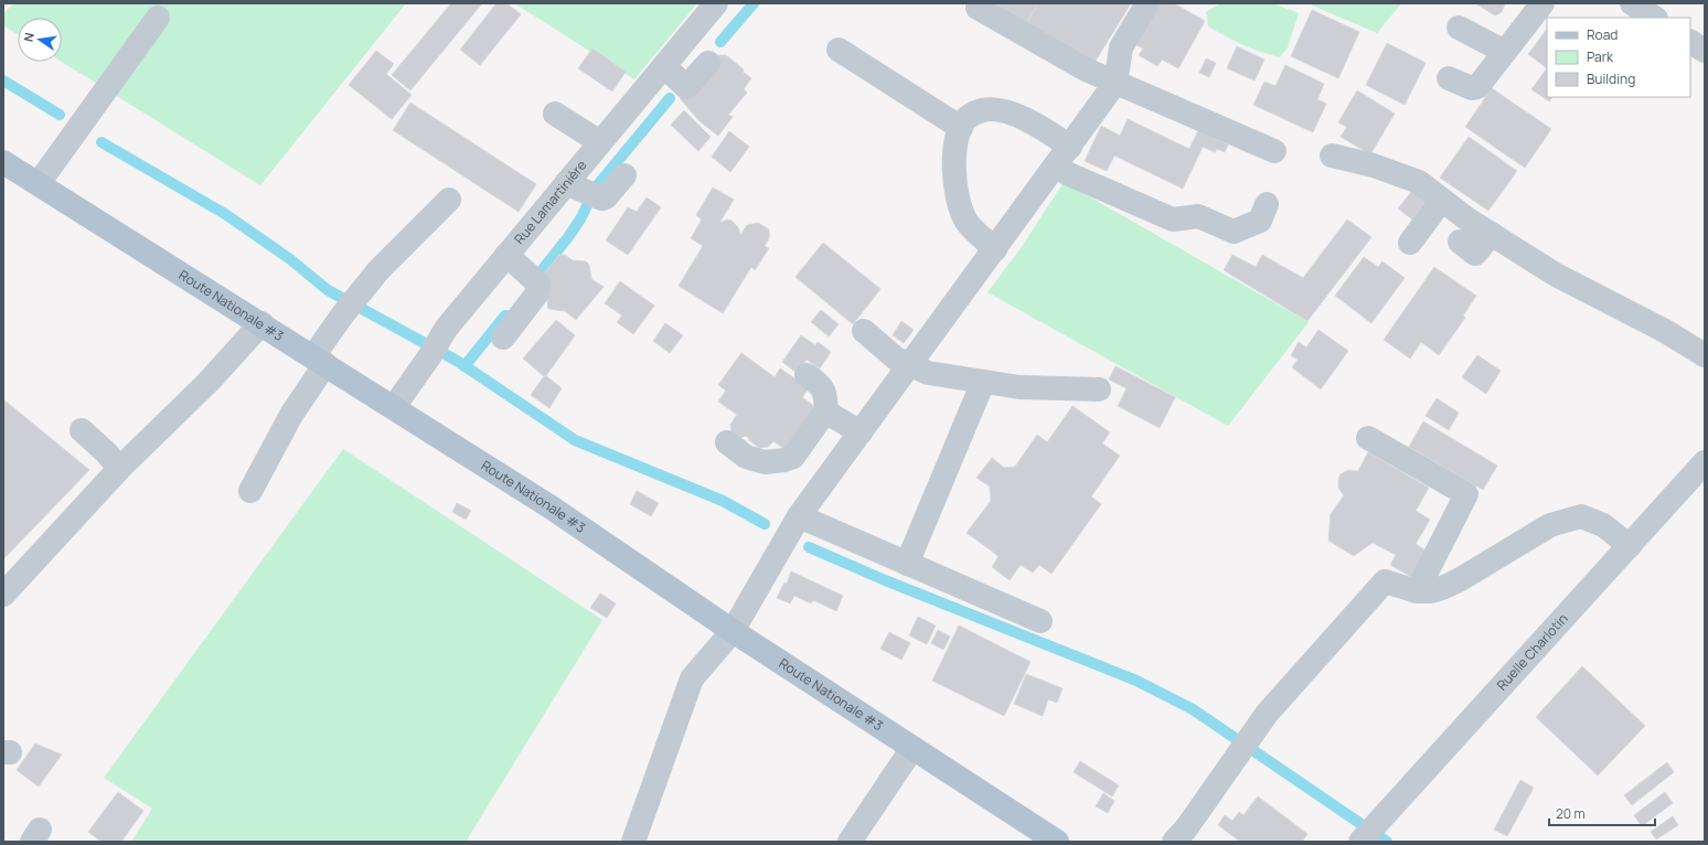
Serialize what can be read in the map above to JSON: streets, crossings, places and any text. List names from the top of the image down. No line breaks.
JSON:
{"streets":{"main road":["Route Nationale #3"],"street":["Rue Lamartinière","Ruelle Charlotin"]},"crossings":[["Rue Lamartinière","Route Nationale #3"]],"legend":["Road","Park","Building"],"scale_bar":"20 m","north":"left"}
